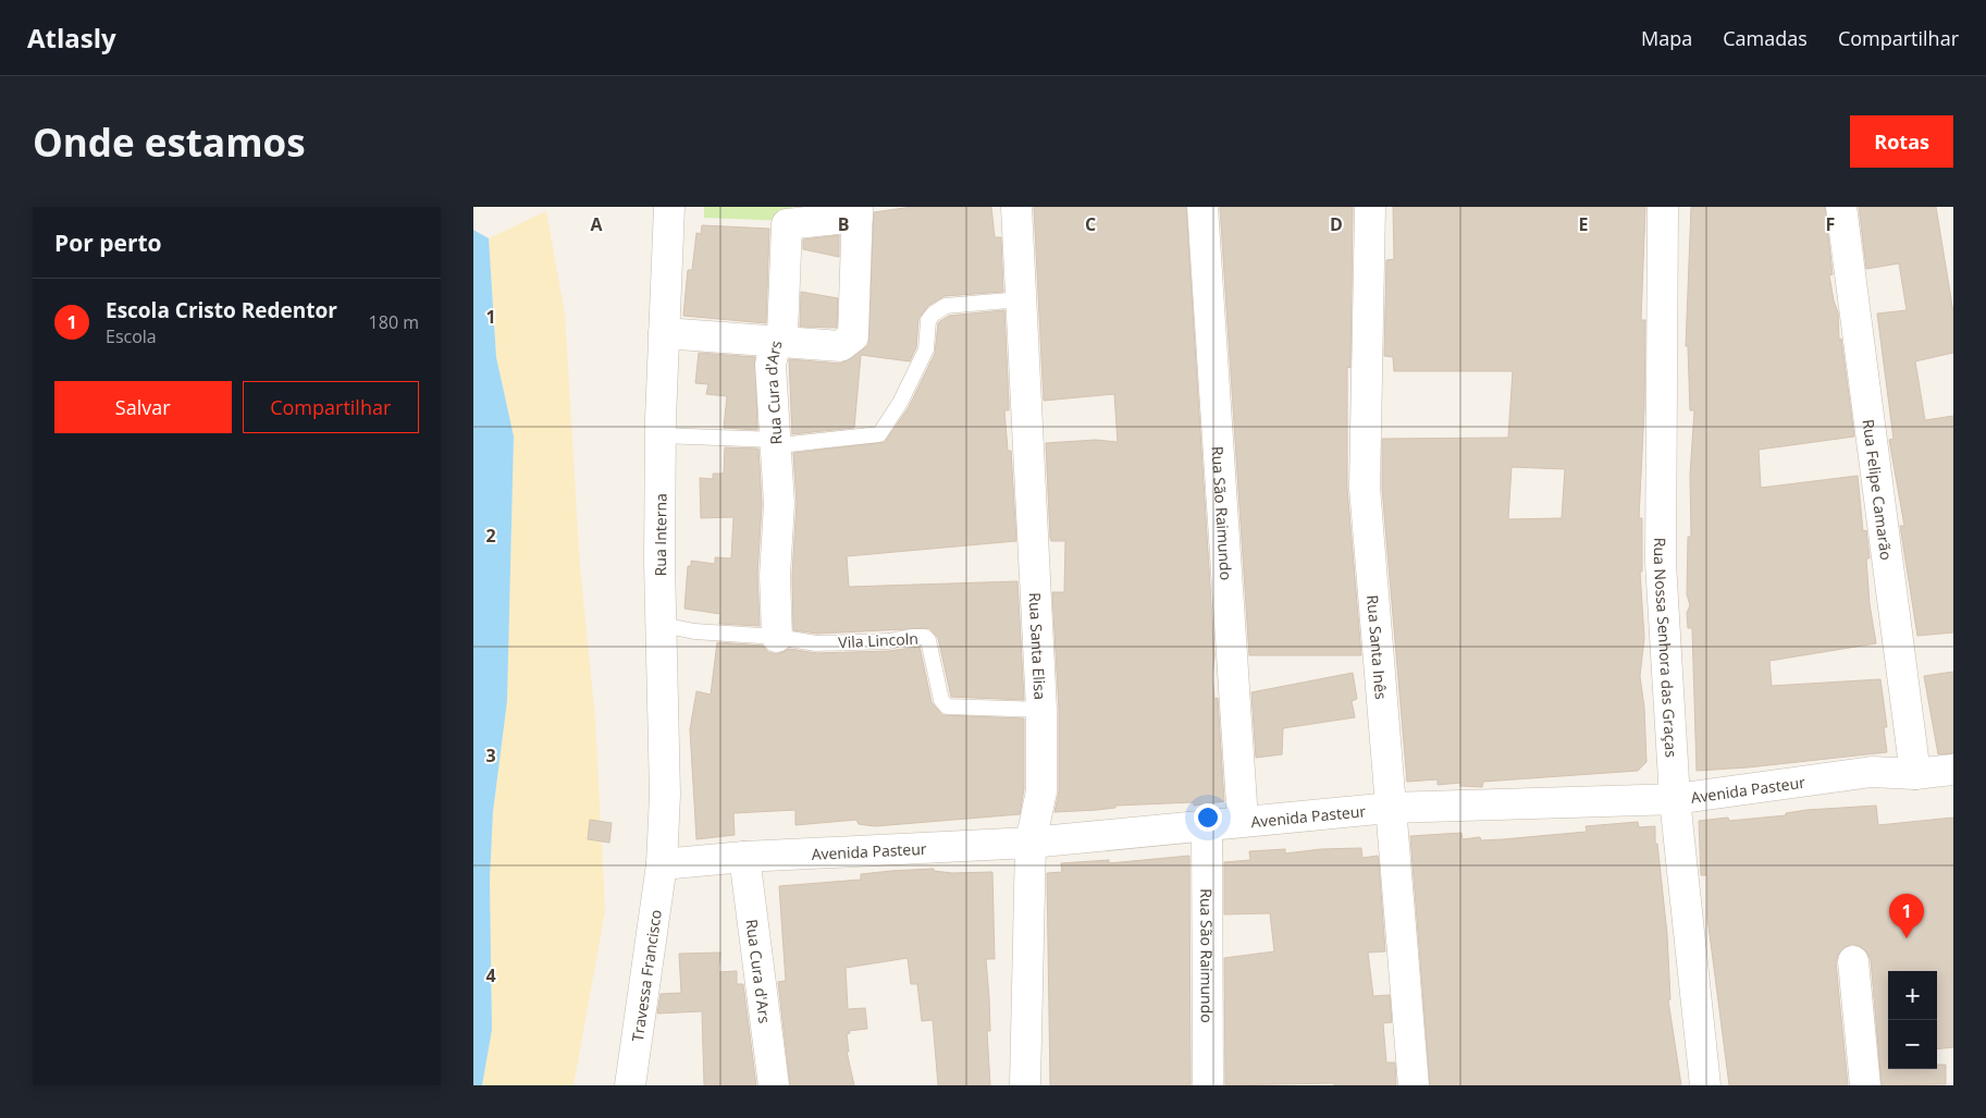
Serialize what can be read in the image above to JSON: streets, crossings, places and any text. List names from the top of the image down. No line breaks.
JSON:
{"streets":{"street":["Rua Cura d'Ars","Rua Felipe Camarão","Rua São Raimundo","Rua Interna","Rua Santa Elisa","Rua Santa Inês","Rua Nossa Senhora das Graças","Avenida Pasteur","Travessa Francisco"],"lane":["Vila Lincoln"]},"crossings":[["Rua Cura d'Ars","Vila Lincoln"],["Rua Cura d'Ars","Avenida Pasteur"],["Rua Felipe Camarão","Avenida Pasteur"],["Rua São Raimundo","Avenida Pasteur"],["Rua Interna","Vila Lincoln"],["Rua Interna","Avenida Pasteur"],["Rua Interna","Travessa Francisco"],["Vila Lincoln","Rua Santa Elisa"],["Rua Santa Elisa","Avenida Pasteur"],["Rua Santa Inês","Avenida Pasteur"],["Rua Nossa Senhora das Graças","Avenida Pasteur"],["Avenida Pasteur","Travessa Francisco"]],"page":{"header":"Atlasly","nav":["Mapa","Camadas","Compartilhar"],"buttons":["Rotas",["Salvar","Compartilhar"]],"title":"Onde estamos","heading":"Por perto","list":[{"mark":"1","name":"Escola Cristo Redentor","note":"Escola","value":"180 m"}],"pins":"1","map_buttons":["+","−"]},"grid":{"columns":["A","B","C","D","E","F"],"rows":["1","2","3","4"]}}
